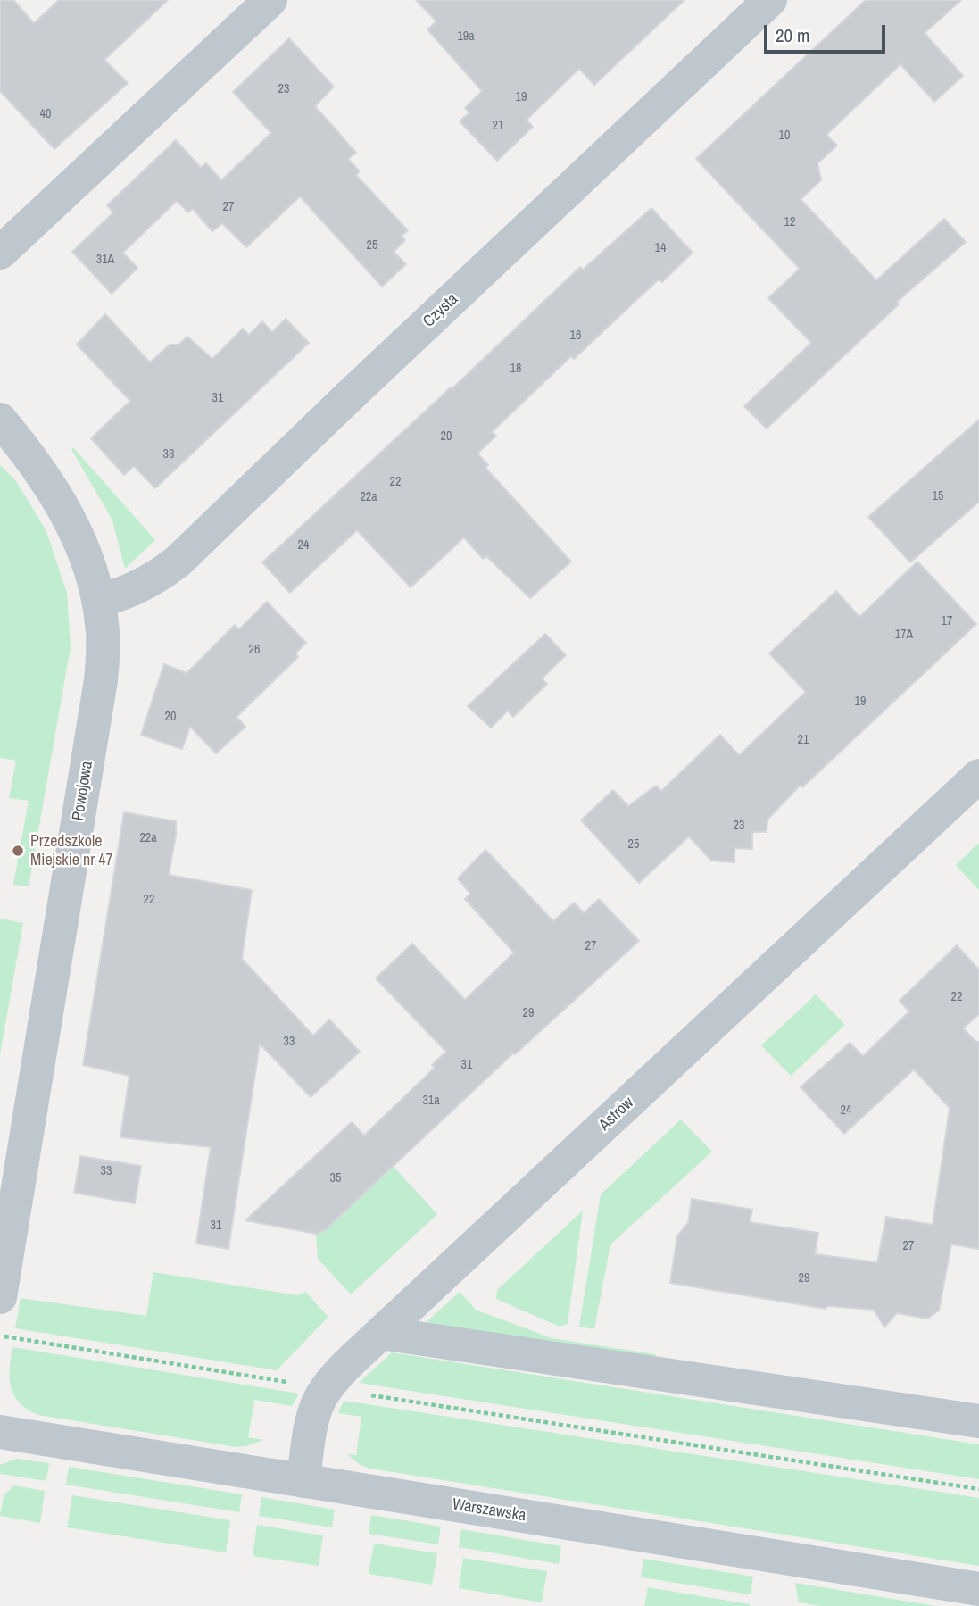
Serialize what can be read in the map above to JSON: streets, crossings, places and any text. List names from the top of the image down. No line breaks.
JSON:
{"streets":{"street":["Czysta","Powojowa","Astrów","Warszawska"]},"crossings":[["Czysta","Powojowa"],["Astrów","Warszawska"]],"places":["Przedszkole Miejskie nr 47"],"house_numbers":["19a","23","19","40","21","10","27","12","25","14","31A","16","18","31","20","33","22","15","22a","24","17","17A","26","19","20","21","23","22a","25","22","27","22","29","33","31","31a","24","33","35","31","27","29"],"scale_bar":"20 m"}
